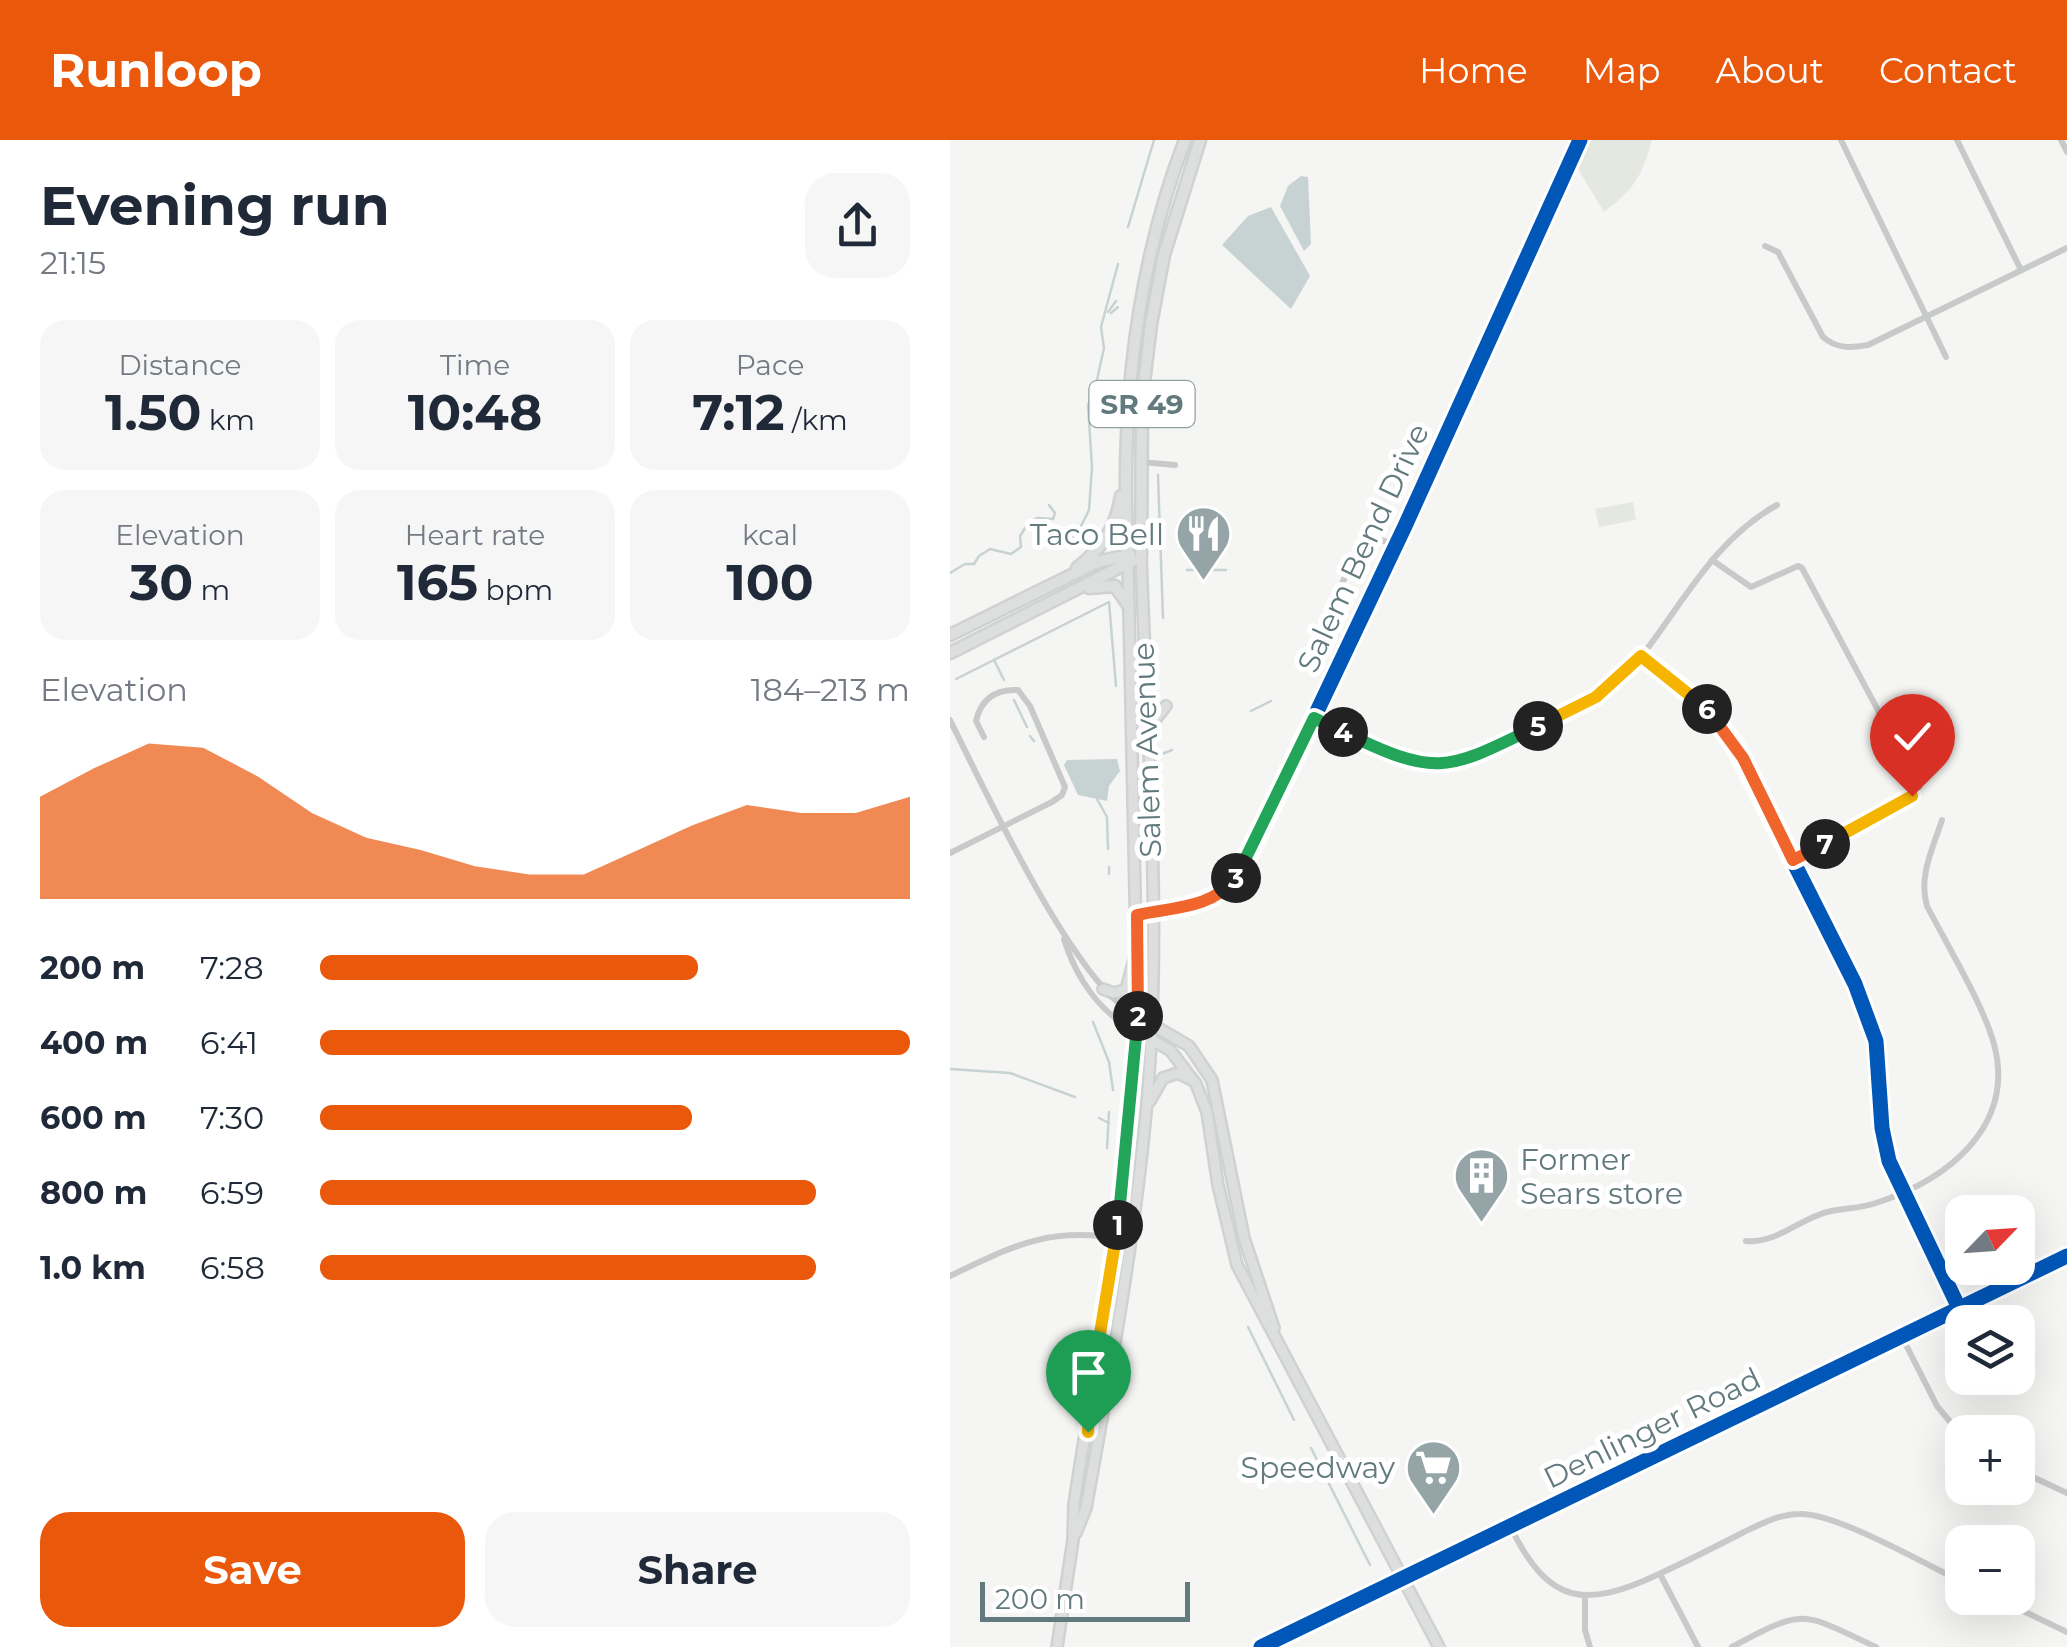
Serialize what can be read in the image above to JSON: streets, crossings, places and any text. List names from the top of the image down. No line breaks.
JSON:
{"streets":{"highway":["SR 49","Salem Avenue"],"street":["Salem Bend Drive","Denlinger Road"]},"crossings":[["SR 49","Salem Avenue"],["Salem Bend Drive","Salem Avenue"]],"places":{"restaurant":["Taco Bell"],"building":["Former Sears store"],"supermarket":["Speedway"]},"scale_bar":"200 m","north":"top right","page":{"header":"Runloop","nav":["Home","Map","About","Contact"],"heading":["Evening run","21:15"],"stats":[["Distance","1.50 km"],["Time","10:48"],["Pace","7:12 /km"],["Elevation","30 m"],["Heart rate","165 bpm"],["kcal","100"]],"chart":["Elevation","184–213 m"],"pins":["6","5","4","7","3","2","1"],"list":[{"name":"200 m","note":"7:28"},{"name":"400 m","note":"6:41"},{"name":"600 m","note":"7:30"},{"name":"800 m","note":"6:59"},{"name":"1.0 km","note":"6:58"}],"map_buttons":["+","−"],"buttons":["Save","Share"],"scale":"200 m"}}
